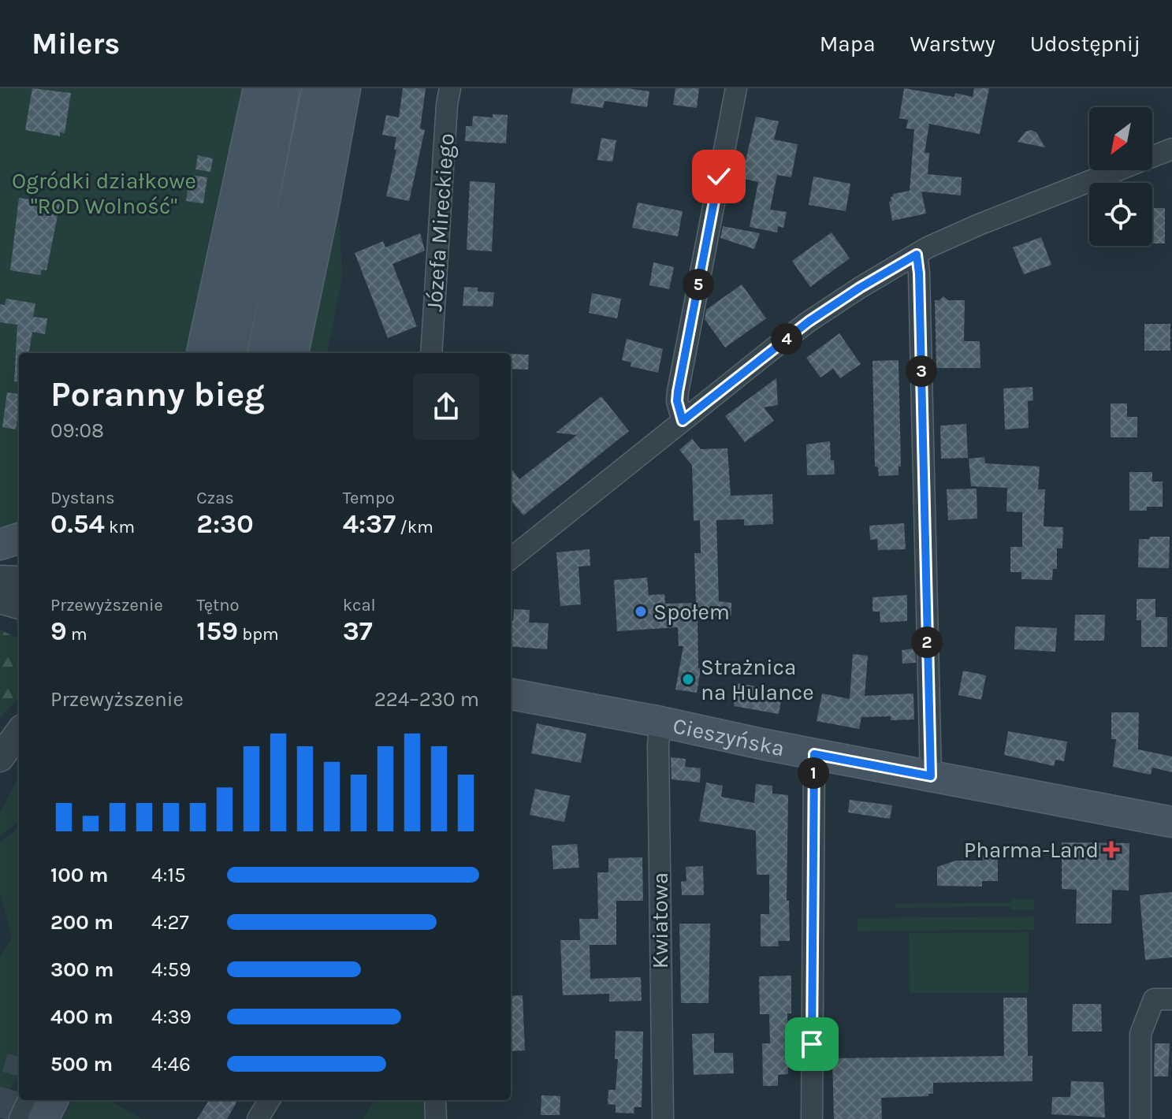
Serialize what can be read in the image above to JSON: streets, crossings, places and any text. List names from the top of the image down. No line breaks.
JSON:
{"streets":{"main road":["Cieszyńska"],"street":["Józefa Mireckiego","Kwiatowa"]},"crossings":[["Cieszyńska","Kwiatowa"]],"parks":["Ogródki działkowe \"ROD Wolność\""],"places":{"other":["Społem","Strażnica na Hulance"],"health":["Pharma-Land"]},"north":"bottom left","page":{"header":"Milers","nav":["Mapa","Warstwy","Udostępnij"],"pins":["5","4","3","2","1"],"heading":["Poranny bieg","09:08"],"stats":[["Dystans","0.54 km"],["Czas","2:30"],["Tempo","4:37 /km"],["Przewyższenie","9 m"],["Tętno","159 bpm"],["kcal","37"]],"chart":["Przewyższenie","224–230 m"],"list":[{"name":"100 m","note":"4:15"},{"name":"200 m","note":"4:27"},{"name":"300 m","note":"4:59"},{"name":"400 m","note":"4:39"},{"name":"500 m","note":"4:46"}]}}
